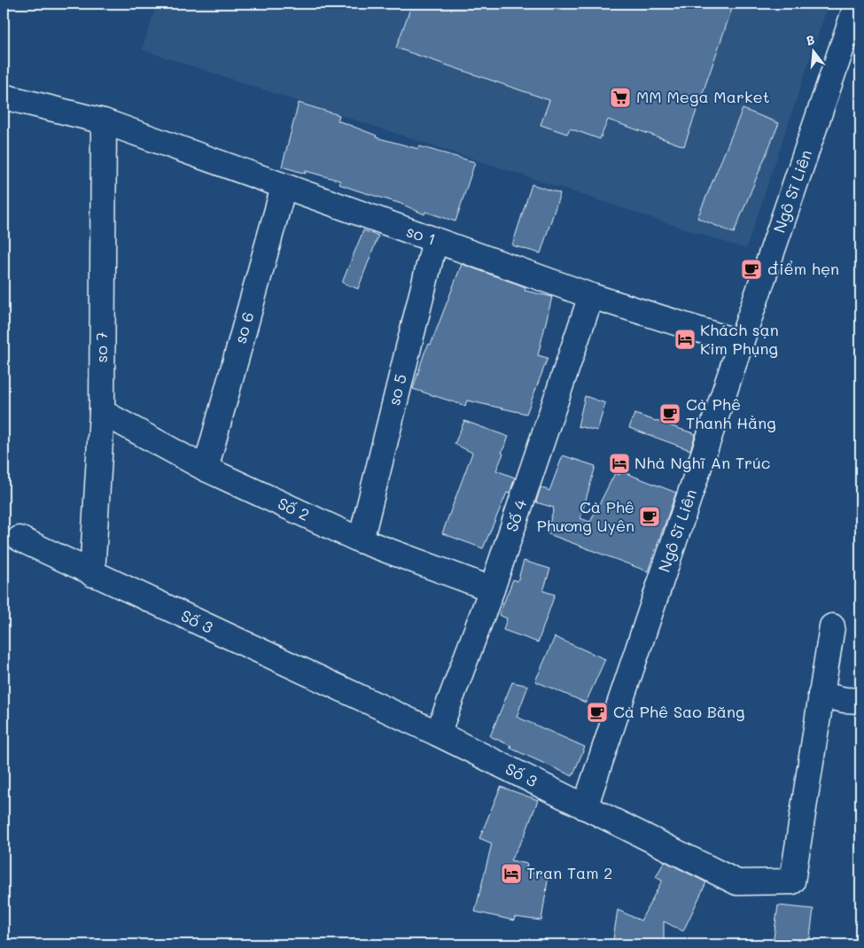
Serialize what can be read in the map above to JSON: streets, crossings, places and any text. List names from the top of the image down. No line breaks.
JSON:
{"streets":{"street":["Ngô Sĩ Liên","so 1","so 6","so 7","so 5","Số 2","Số 4","Số 3"]},"crossings":[["Ngô Sĩ Liên","so 1"],["Ngô Sĩ Liên","Số 3"],["so 1","so 6"],["so 1","so 7"],["so 1","so 5"],["so 1","Số 4"],["so 6","Số 2"],["so 7","Số 2"],["so 7","Số 3"],["so 5","Số 2"],["Số 2","Số 4"],["Số 4","Số 3"]],"places":{"supermarket":["MM Mega Market"],"cafe":["điểm hẹn","Cà Phê Thanh Hằng","Cà Phê Phương Uyên","Cà Phê Sao Băng"],"hotel":["Khách sạn Kim Phụng","Nhà Nghĩ An Trúc","Tran Tam 2"]},"north":"top"}
